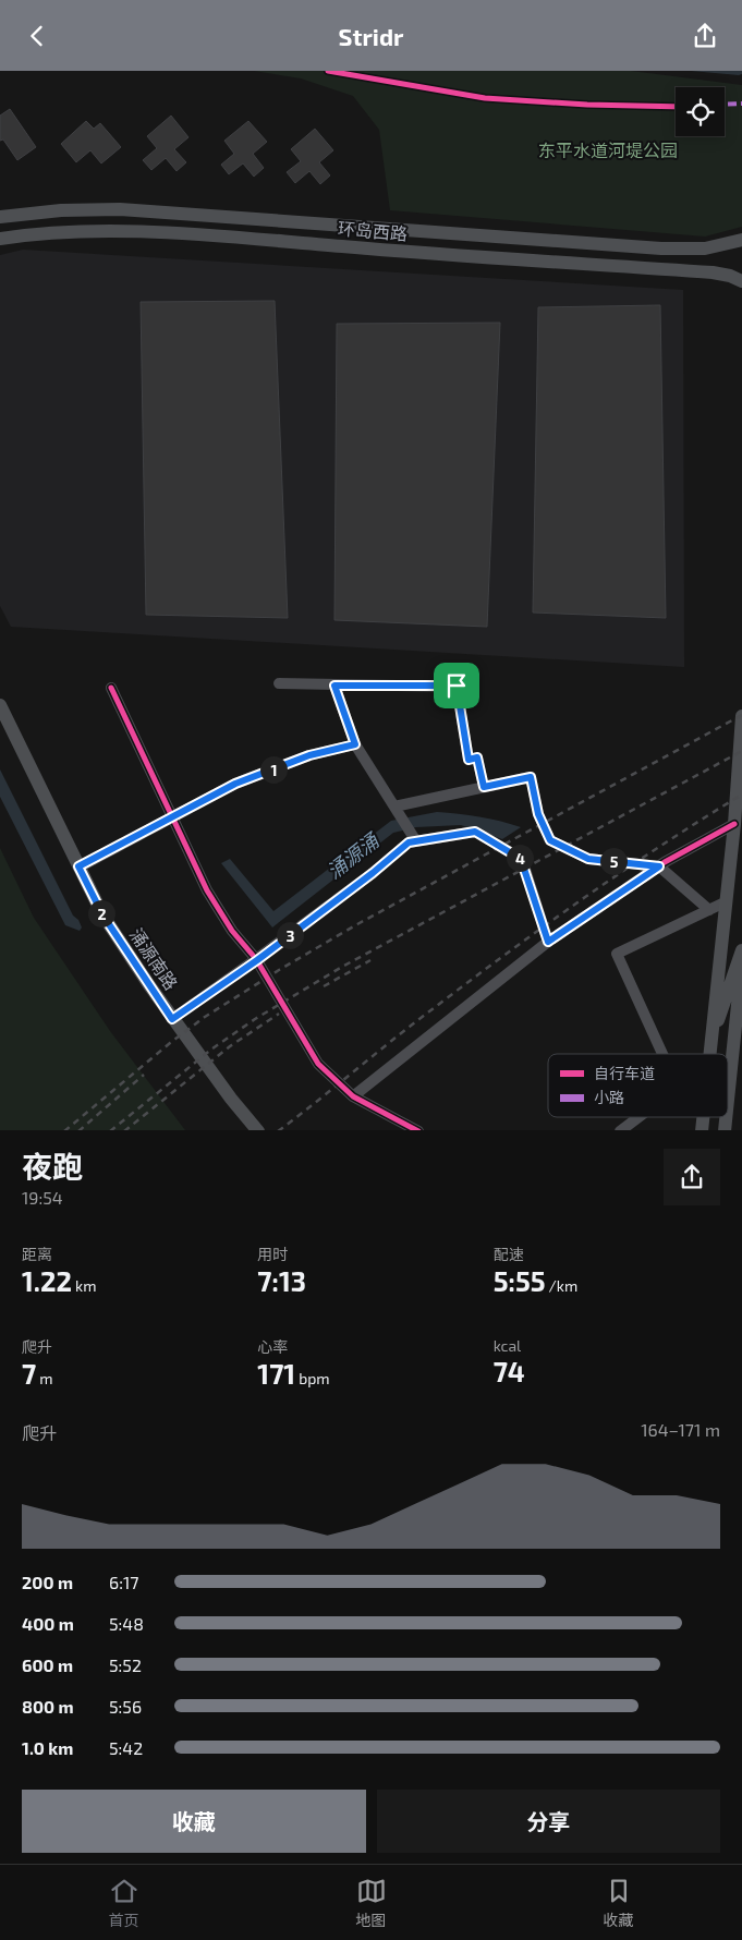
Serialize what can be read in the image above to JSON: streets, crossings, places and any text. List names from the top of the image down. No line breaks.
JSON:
{"streets":{"main road":["环岛西路","涌源南路"]},"water":["涌源涌"],"parks":["东平水道河堤公园"],"legend":["自行车道","小路"],"page":{"header":"Stridr","pins":["1","4","5","2","3"],"heading":["夜跑","19:54"],"stats":[["距离","1.22 km"],["用时","7:13"],["配速","5:55 /km"],["爬升","7 m"],["心率","171 bpm"],["kcal","74"]],"chart":["爬升","164–171 m"],"list":[{"name":"200 m","note":"6:17"},{"name":"400 m","note":"5:48"},{"name":"600 m","note":"5:52"},{"name":"800 m","note":"5:56"},{"name":"1.0 km","note":"5:42"}],"buttons":["收藏","分享"],"tabs":["首页","地图","收藏"]}}
